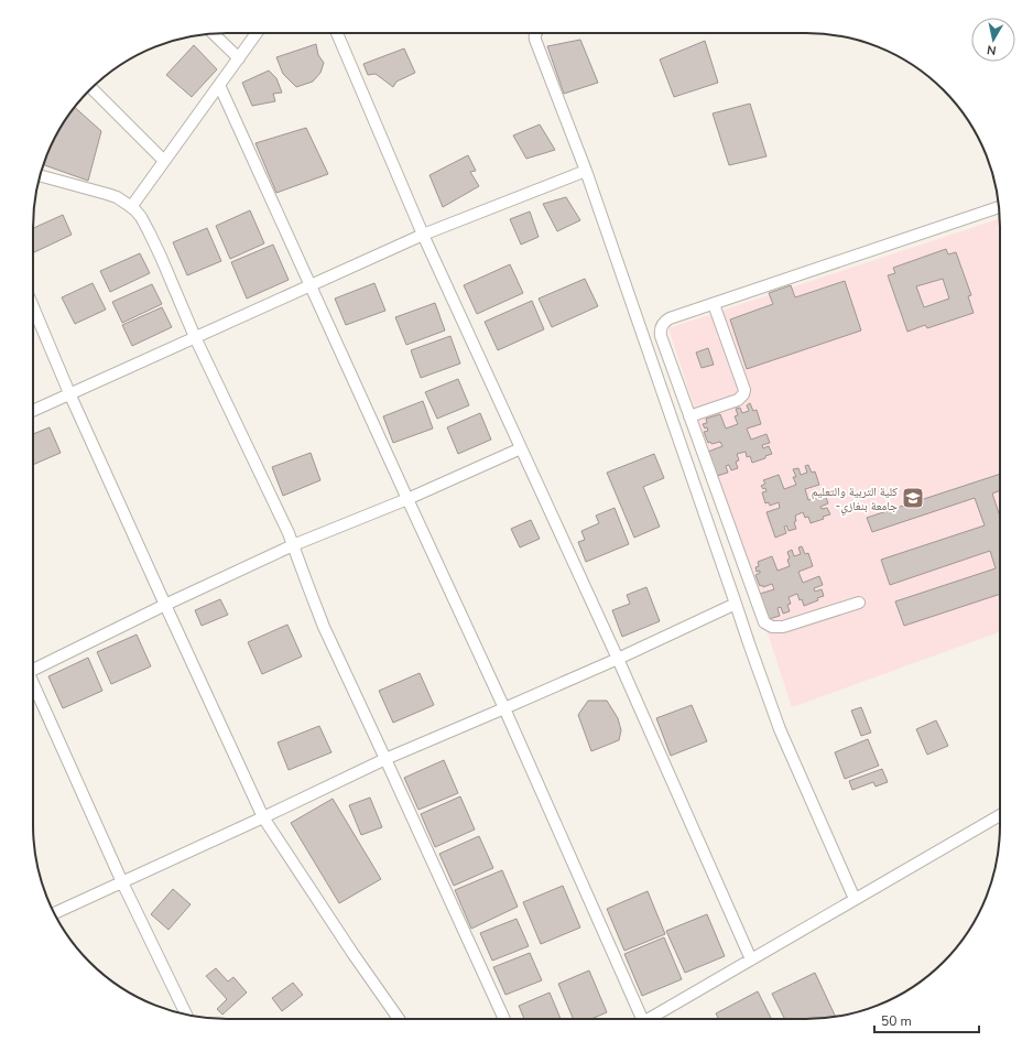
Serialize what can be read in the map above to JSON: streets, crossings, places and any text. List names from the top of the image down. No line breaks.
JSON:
{"places":{"school or university":["كلية التربية والتعليم -جامعة بنغازي"]},"scale_bar":"50 m","north":"bottom"}
